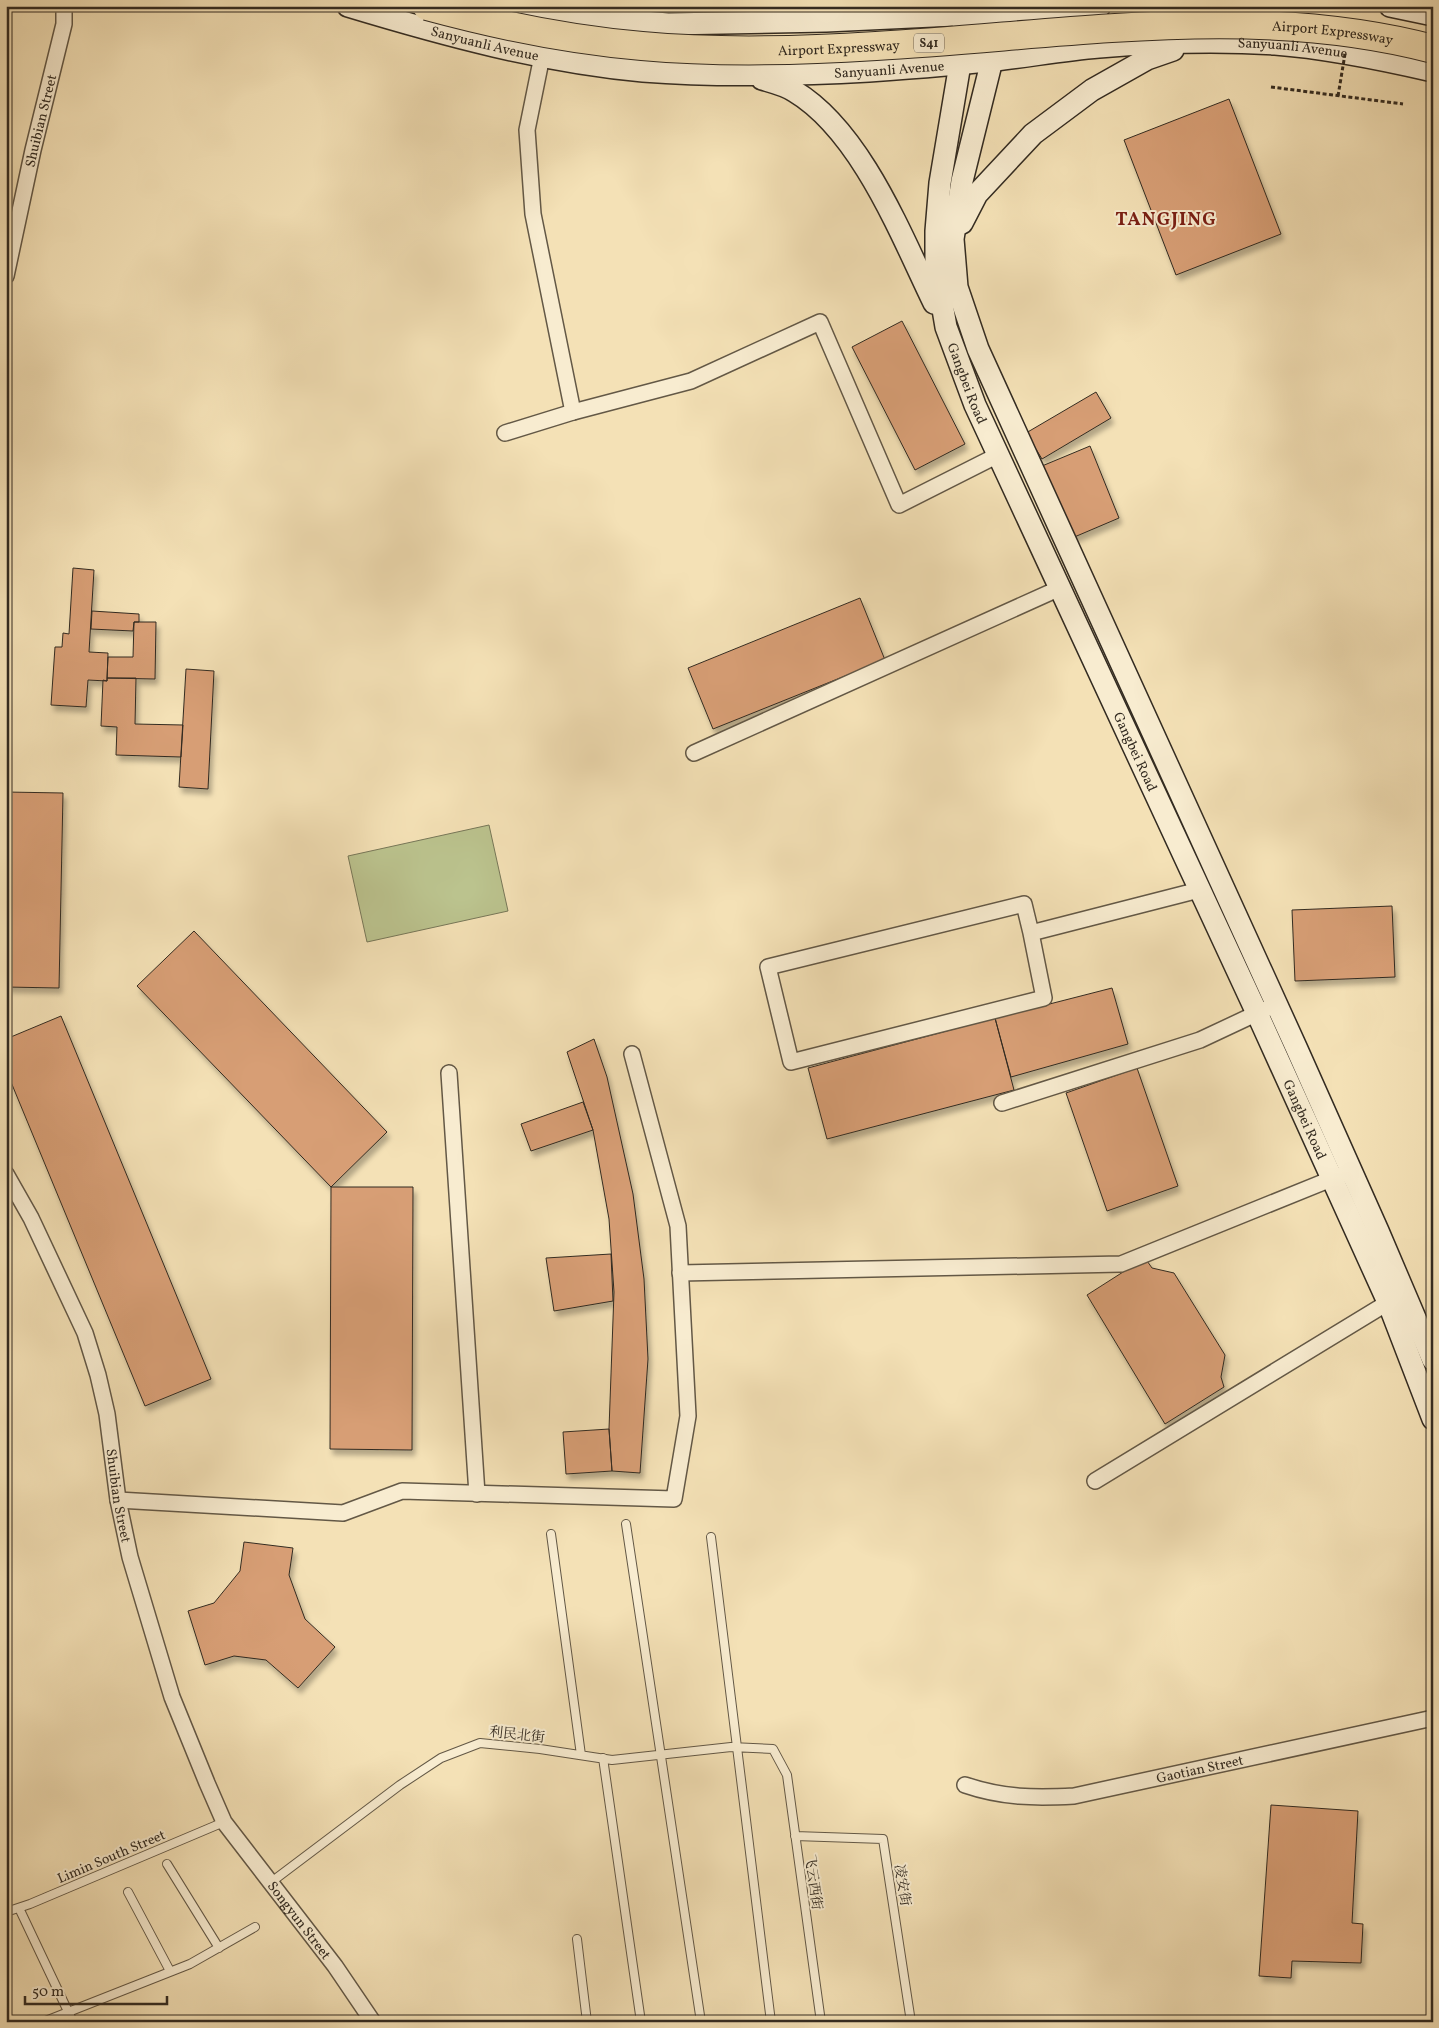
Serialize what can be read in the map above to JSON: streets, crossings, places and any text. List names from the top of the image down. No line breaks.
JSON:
{"streets":{"highway":["Airport Expressway","S41"],"main road":["Sanyuanli Avenue","Gangbei Road"],"street":["Shuibian Street","Gaotian Street","Songyun Street"],"lane":["利民北街","Limin South Street","飞云西街","凌安街"]},"crossings":[["Sanyuanli Avenue","Gangbei Road"],["Shuibian Street","Limin South Street"],["Shuibian Street","Songyun Street"],["利民北街","飞云西街"],["利民北街","Songyun Street"],["Limin South Street","Songyun Street"],["飞云西街","凌安街"]],"districts":["TANGJING"],"scale_bar":"50 m"}
